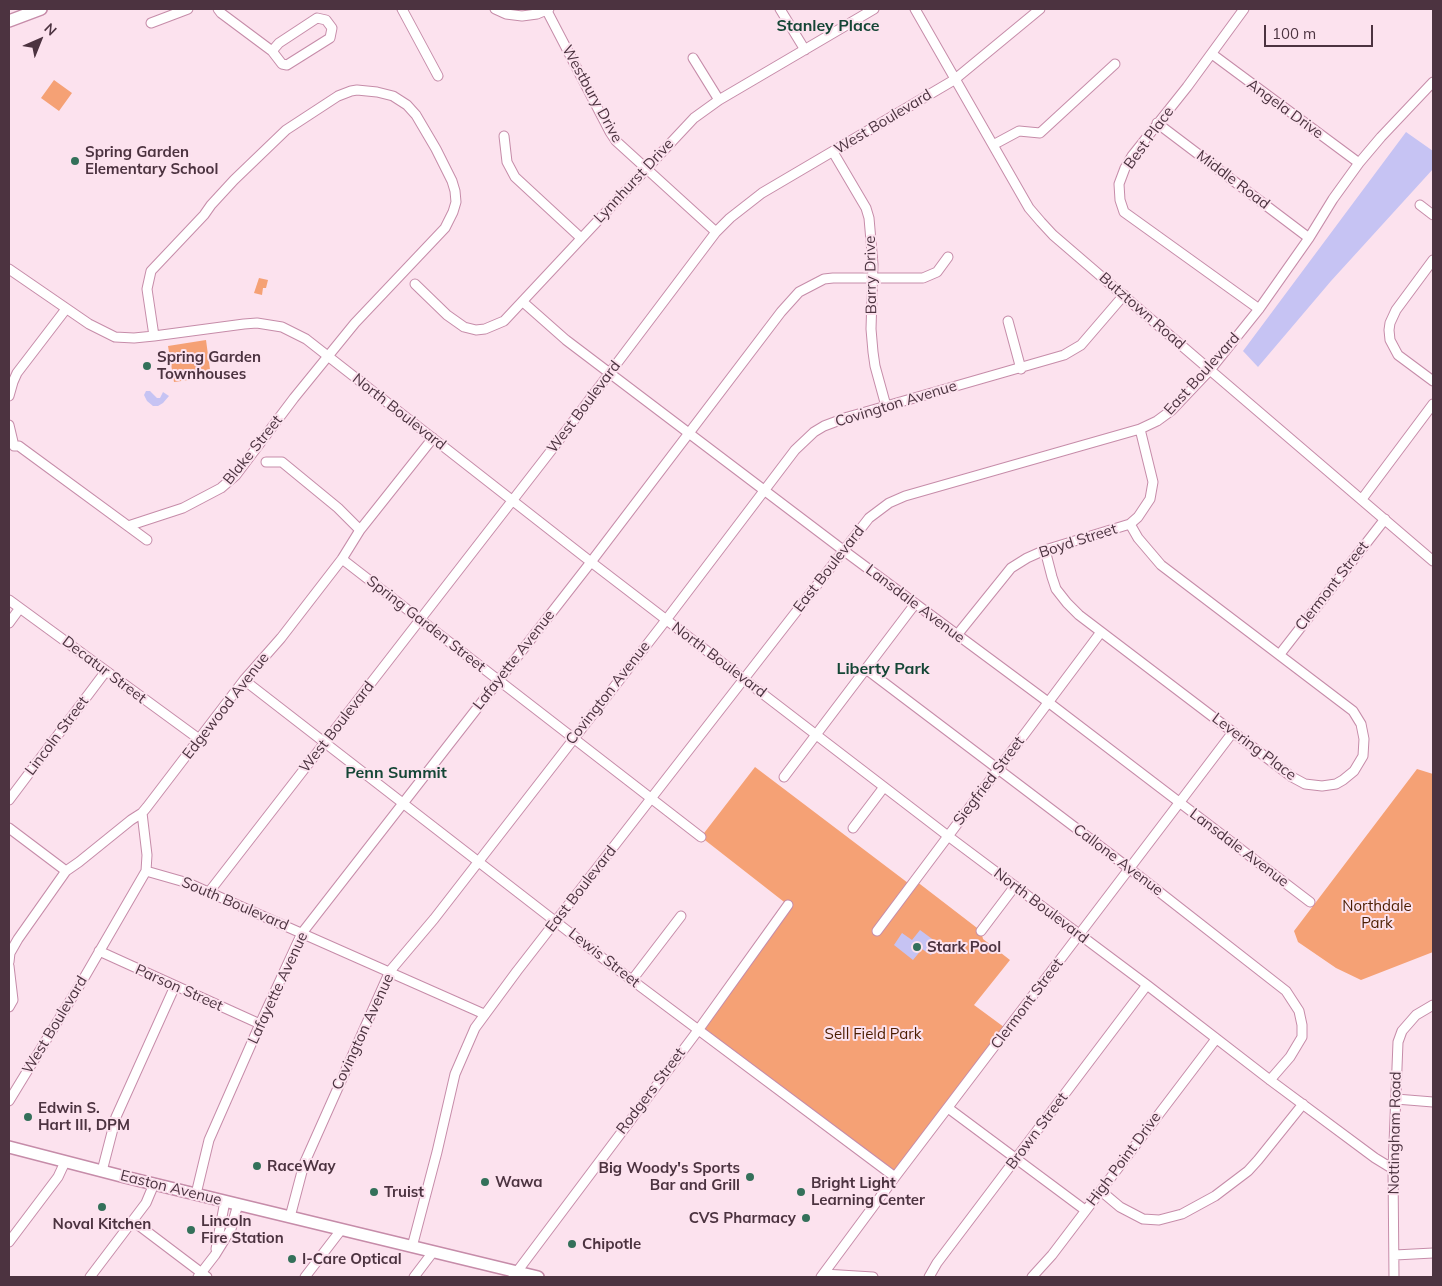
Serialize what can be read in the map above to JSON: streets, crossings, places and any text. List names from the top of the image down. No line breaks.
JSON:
{"streets":{"main road":["Easton Avenue"],"street":["Westbury Drive","Angela Drive","West Boulevard","Best Place","Middle Road","Lynnhurst Drive","Barry Drive","Butztown Road","East Boulevard","Covington Avenue","North Boulevard","Blake Street","Boyd Street","Clermont Street","Lansdale Avenue","Spring Garden Street","Lafayette Avenue","Decatur Street","Edgewood Avenue","Lincoln Street","Levering Place","Siegfried Street","Callone Avenue","South Boulevard","Lewis Street","Parson Street","Rodgers Street","Brown Street","Nottingham Road","High Point Drive"]},"crossings":[["Westbury Drive","West Boulevard"],["Westbury Drive","Lynnhurst Drive"],["Angela Drive","Best Place"],["Angela Drive","East Boulevard"],["West Boulevard","Barry Drive"],["West Boulevard","Butztown Road"],["West Boulevard","North Boulevard"],["West Boulevard","Lansdale Avenue"],["West Boulevard","Spring Garden Street"],["West Boulevard","South Boulevard"],["West Boulevard","Lewis Street"],["West Boulevard","Parson Street"],["Best Place","Middle Road"],["Best Place","East Boulevard"],["Middle Road","East Boulevard"],["Lynnhurst Drive","Lansdale Avenue"],["Barry Drive","Covington Avenue"],["Barry Drive","Lafayette Avenue"],["Butztown Road","East Boulevard"],["Butztown Road","Covington Avenue"],["Butztown Road","Clermont Street"],["East Boulevard","North Boulevard"],["East Boulevard","Boyd Street"],["East Boulevard","Lansdale Avenue"],["East Boulevard","Spring Garden Street"],["East Boulevard","South Boulevard"],["East Boulevard","Lewis Street"],["East Boulevard","Easton Avenue"],["Covington Avenue","North Boulevard"],["Covington Avenue","Lansdale Avenue"],["Covington Avenue","Spring Garden Street"],["Covington Avenue","South Boulevard"],["Covington Avenue","Lewis Street"],["Covington Avenue","Easton Avenue"],["North Boulevard","Blake Street"],["North Boulevard","Clermont Street"],["North Boulevard","Lafayette Avenue"],["North Boulevard","Edgewood Avenue"],["North Boulevard","Siegfried Street"],["North Boulevard","Callone Avenue"],["North Boulevard","Brown Street"],["North Boulevard","Nottingham Road"],["North Boulevard","High Point Drive"],["Boyd Street","Lansdale Avenue"],["Boyd Street","Levering Place"],["Clermont Street","Lansdale Avenue"],["Clermont Street","Levering Place"],["Clermont Street","Callone Avenue"],["Clermont Street","Lewis Street"],["Lansdale Avenue","Lafayette Avenue"],["Lansdale Avenue","Siegfried Street"],["Spring Garden Street","Lafayette Avenue"],["Spring Garden Street","Edgewood Avenue"],["Lafayette Avenue","South Boulevard"],["Lafayette Avenue","Lewis Street"],["Lafayette Avenue","Parson Street"],["Lafayette Avenue","Easton Avenue"],["Decatur Street","Edgewood Avenue"],["Decatur Street","Lincoln Street"],["Edgewood Avenue","Lewis Street"],["Levering Place","Siegfried Street"],["Siegfried Street","Callone Avenue"],["Lewis Street","Rodgers Street"],["Rodgers Street","Easton Avenue"]],"districts":["Stanley Place","Liberty Park","Penn Summit"],"parks":["Northdale Park","Sell Field Park"],"places":["Spring Garden Elementary School","Spring Garden Townhouses","Stark Pool","Edwin S. Hart III, DPM","RaceWay","Big Woody's Sports Bar and Grill","Wawa","Truist","Bright Light Learning Center","Noval Kitchen","CVS Pharmacy","Lincoln Fire Station","Chipotle","I-Care Optical"],"scale_bar":"100 m","north":"top right"}
